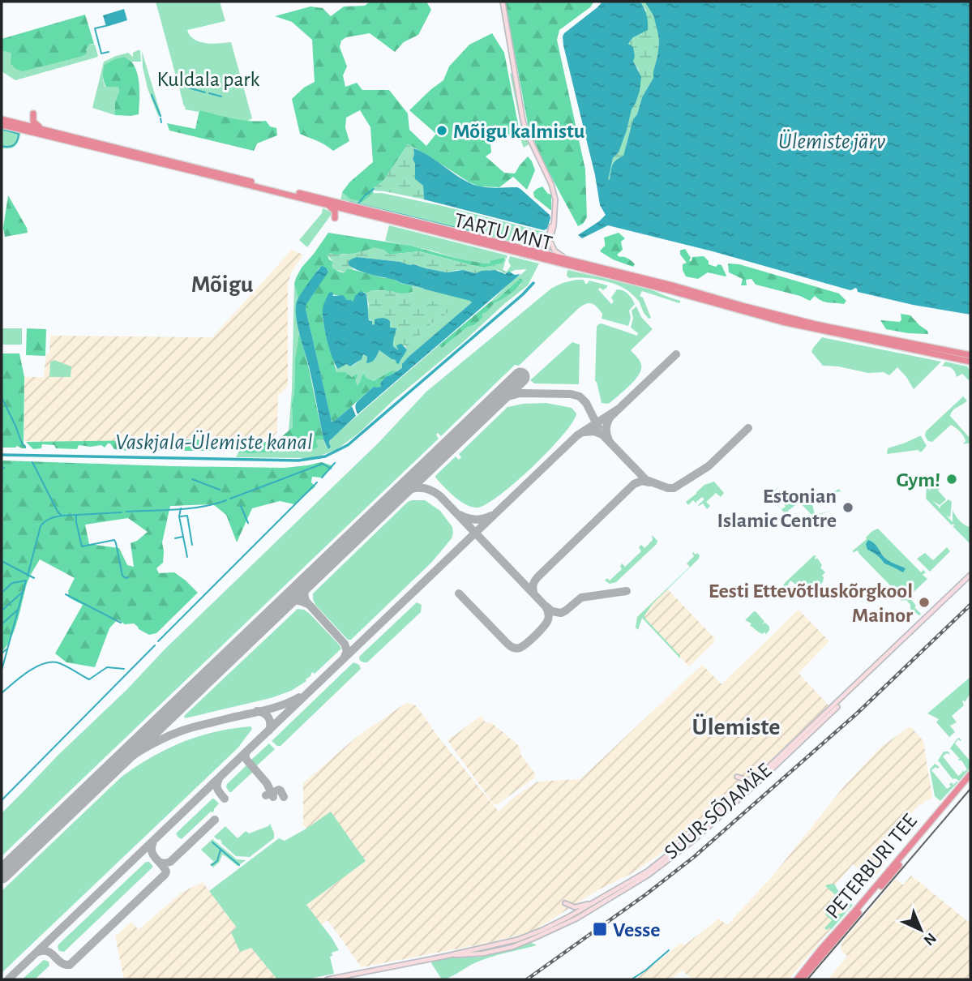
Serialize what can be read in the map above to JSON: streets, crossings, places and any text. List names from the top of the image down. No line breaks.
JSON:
{"streets":{"highway":["TARTU MNT","PETERBURI TEE"],"main road":["SUUR-SÕJAMÄE"]},"districts":["Mõigu","Ülemiste"],"water":["Ülemiste järv","Vaskjala-Ülemiste kanal"],"parks":["Kuldala park"],"places":{"other":["Mõigu kalmistu","Gym!","Estonian Islamic Centre","Eesti Ettevõtluskõrgkool Mainor"],"transit":["Vesse"]},"north":"bottom right"}
